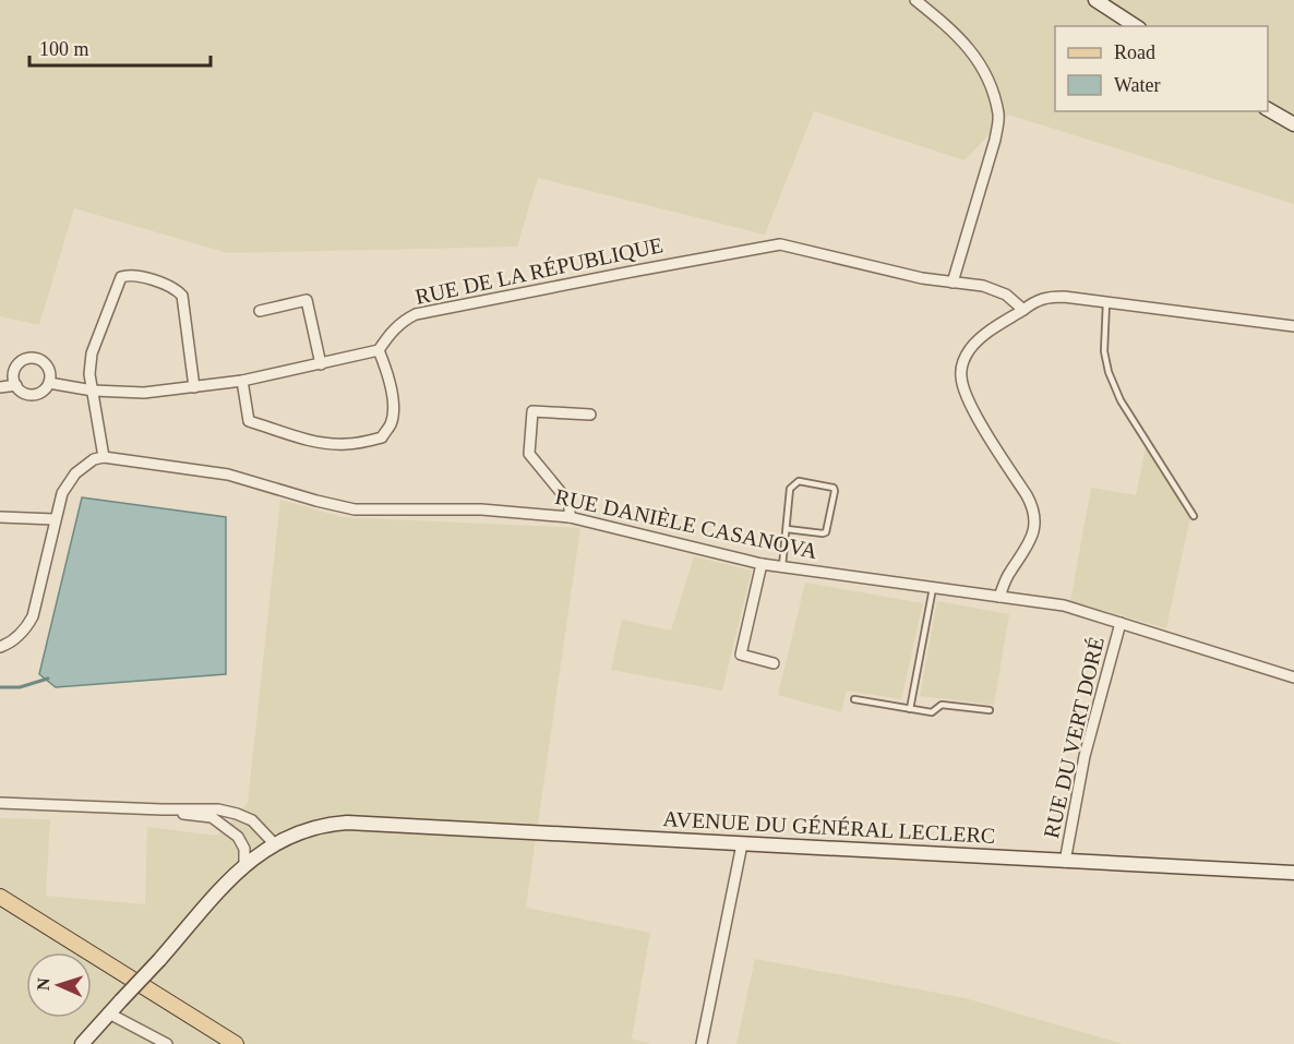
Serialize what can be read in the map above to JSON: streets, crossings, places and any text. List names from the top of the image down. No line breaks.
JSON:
{"streets":{"main road":["AVENUE DU GÉNÉRAL LECLERC"],"street":["RUE DE LA RÉPUBLIQUE","RUE DANIÈLE CASANOVA","RUE DU VERT DORÉ"]},"crossings":[["RUE DANIÈLE CASANOVA","RUE DU VERT DORÉ"],["RUE DU VERT DORÉ","AVENUE DU GÉNÉRAL LECLERC"]],"legend":["Road","Water"],"scale_bar":"100 m","north":"left"}
